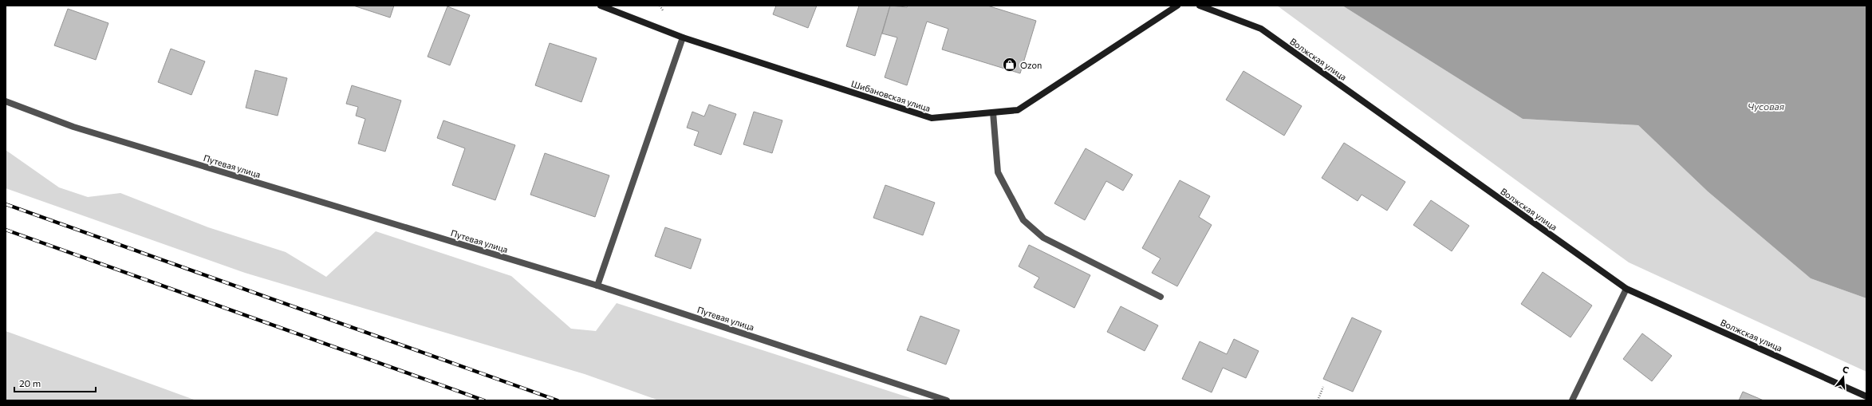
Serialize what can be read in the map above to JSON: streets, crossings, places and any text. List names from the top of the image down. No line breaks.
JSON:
{"streets":{"street":["Волжская улица","Шибановская улица","Путевая улица"]},"water":["Чусовая"],"places":{"shop":["Ozon"]},"scale_bar":"20 m","north":"top"}
